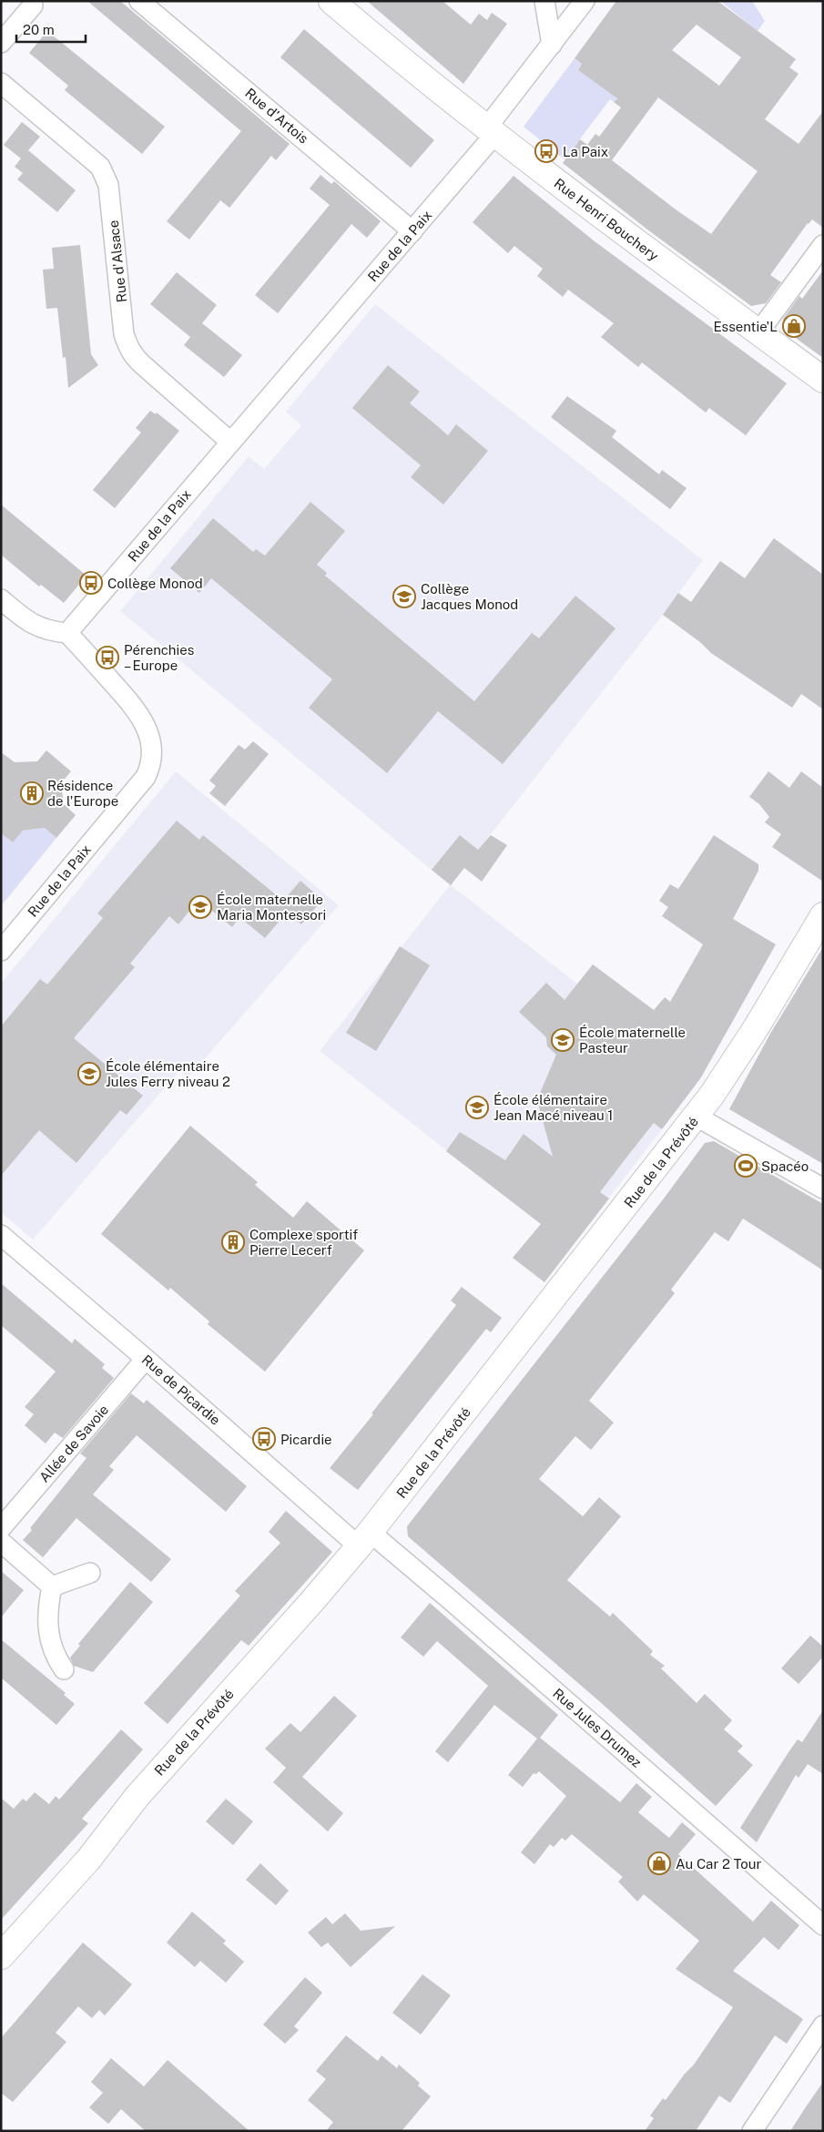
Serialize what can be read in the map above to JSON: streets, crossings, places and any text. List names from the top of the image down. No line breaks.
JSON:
{"streets":{"street":["Rue d'Artois","Rue Henri Bouchery","Rue de la Paix","Rue d'Alsace","Rue de la Prévôté","Rue de Picardie","Allée de Savoie","Rue Jules Drumez"]},"crossings":[["Rue d'Artois","Rue de la Paix"],["Rue Henri Bouchery","Rue de la Paix"],["Rue de la Paix","Rue d'Alsace"],["Rue de la Prévôté","Rue de Picardie"],["Rue de la Prévôté","Rue Jules Drumez"],["Rue de Picardie","Allée de Savoie"],["Rue de Picardie","Rue Jules Drumez"]],"places":{"bus stop":["La Paix","Collège Monod","Pérenchies – Europe","Picardie"],"shop":["Essentie'L","Au Car 2 Tour"],"school or university":["Collège Jacques Monod","École maternelle Maria Montessori","École maternelle Pasteur","École élémentaire Jules Ferry niveau 2","École élémentaire Jean Macé niveau 1"],"building":["Résidence de l'Europe","Complexe sportif Pierre Lecerf"],"sports":["Spacéo"]},"scale_bar":"20 m"}
